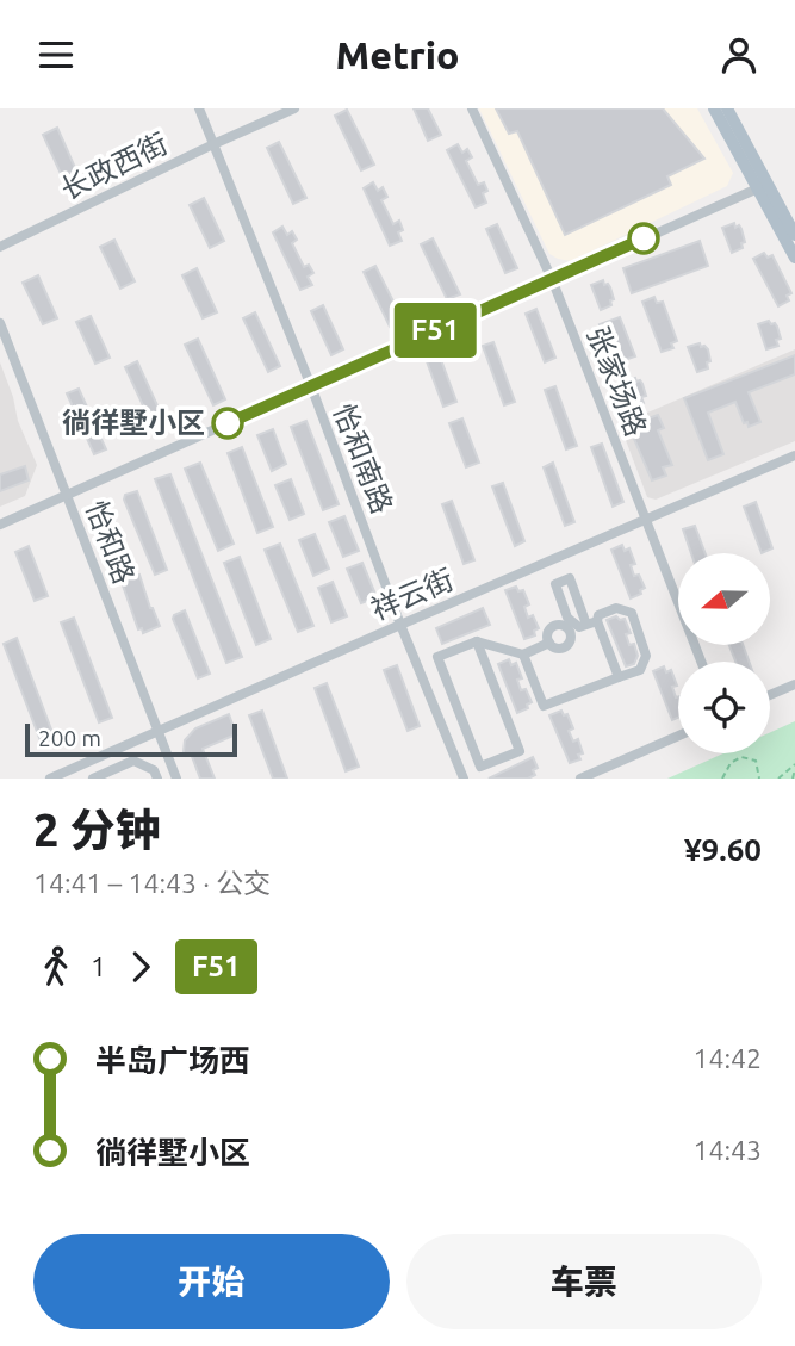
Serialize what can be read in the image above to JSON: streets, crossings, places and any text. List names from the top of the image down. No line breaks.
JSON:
{"streets":{"street":["长政西街","张家场路","怡和南路","怡和路","祥云街"]},"crossings":[["长政西街","怡和南路"],["张家场路","祥云街"],["怡和南路","祥云街"],["怡和路","祥云街"]],"places":["徜徉墅小区"],"lines":["bus line F51"],"scale_bar":"200 m","north":"left","page":{"header":"Metrio","on_map":"F51","scale":"200 m","heading":["2 分钟","14:41 – 14:43 · 公交","¥9.60"],"legs":["1","F51"],"list":[{"name":"半岛广场西","value":"14:42"},{"name":"徜徉墅小区","value":"14:43"}],"buttons":["开始","车票"]}}
